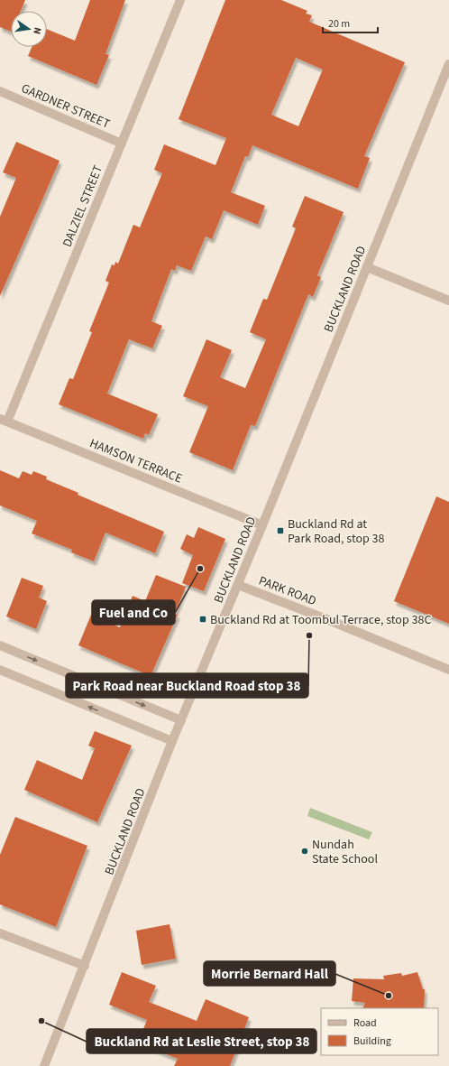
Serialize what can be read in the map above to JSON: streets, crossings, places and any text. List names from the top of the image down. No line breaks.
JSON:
{"streets":{"street":["GARDNER STREET","DALZIEL STREET","BUCKLAND ROAD","HAMSON TERRACE","PARK ROAD"]},"crossings":[["GARDNER STREET","DALZIEL STREET"],["DALZIEL STREET","HAMSON TERRACE"],["BUCKLAND ROAD","HAMSON TERRACE"],["BUCKLAND ROAD","PARK ROAD"]],"places":{"transit":["Buckland Rd at Park Road, stop 38","Buckland Rd at Toombul Terrace, stop 38C"],"other":["Fuel and Co","Park Road near Buckland Road stop 38","Nundah State School","Morrie Bernard Hall","Buckland Rd at Leslie Street, stop 38"]},"legend":["Road","Building"],"scale_bar":"20 m","north":"right"}
